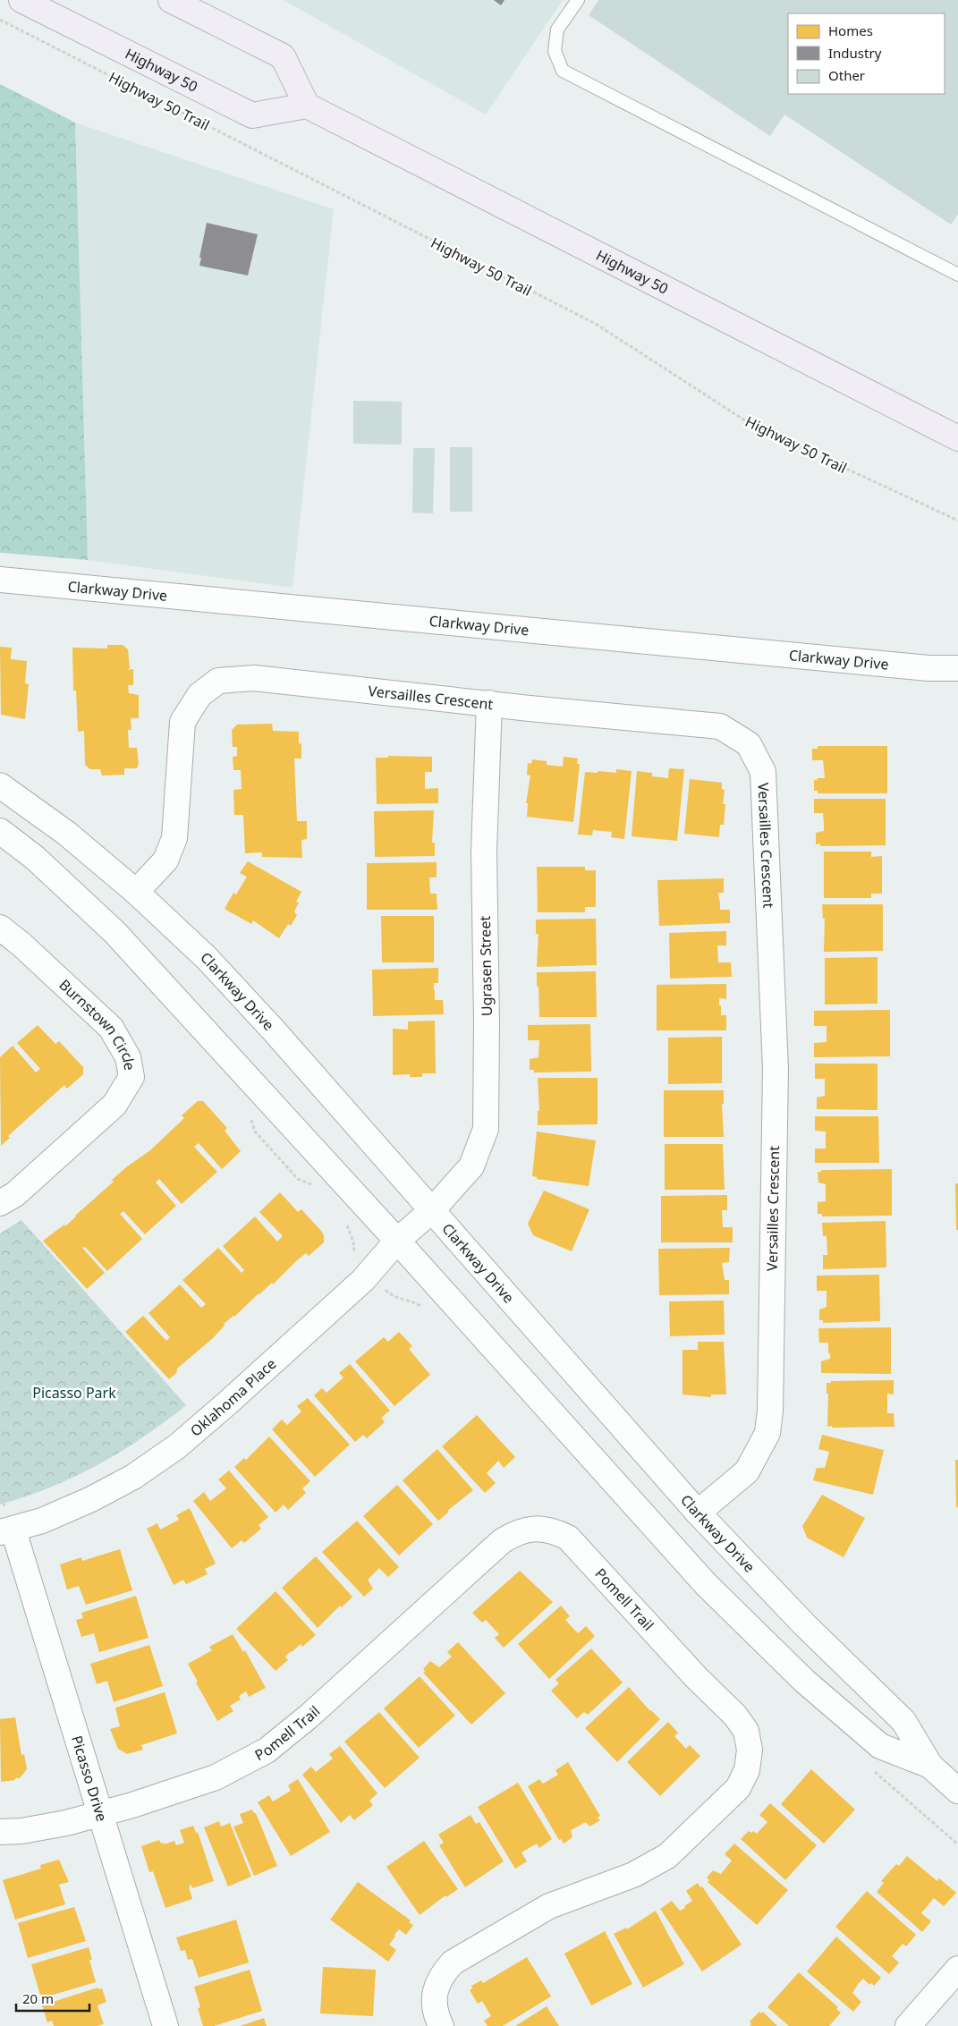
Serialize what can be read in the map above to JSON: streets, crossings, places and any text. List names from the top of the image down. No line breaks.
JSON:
{"streets":{"main road":["Highway 50"],"street":["Clarkway Drive","Versailles Crescent","Ugrasen Street","Burnstown Circle","Oklahoma Place","Pomell Trail","Picasso Drive"],"path":["Highway 50 Trail"]},"crossings":[["Clarkway Drive","Versailles Crescent"],["Clarkway Drive","Ugrasen Street"],["Clarkway Drive","Oklahoma Place"],["Versailles Crescent","Ugrasen Street"],["Ugrasen Street","Oklahoma Place"],["Oklahoma Place","Picasso Drive"],["Pomell Trail","Picasso Drive"]],"parks":["Picasso Park"],"legend":["Homes","Industry","Other"],"scale_bar":"20 m"}
